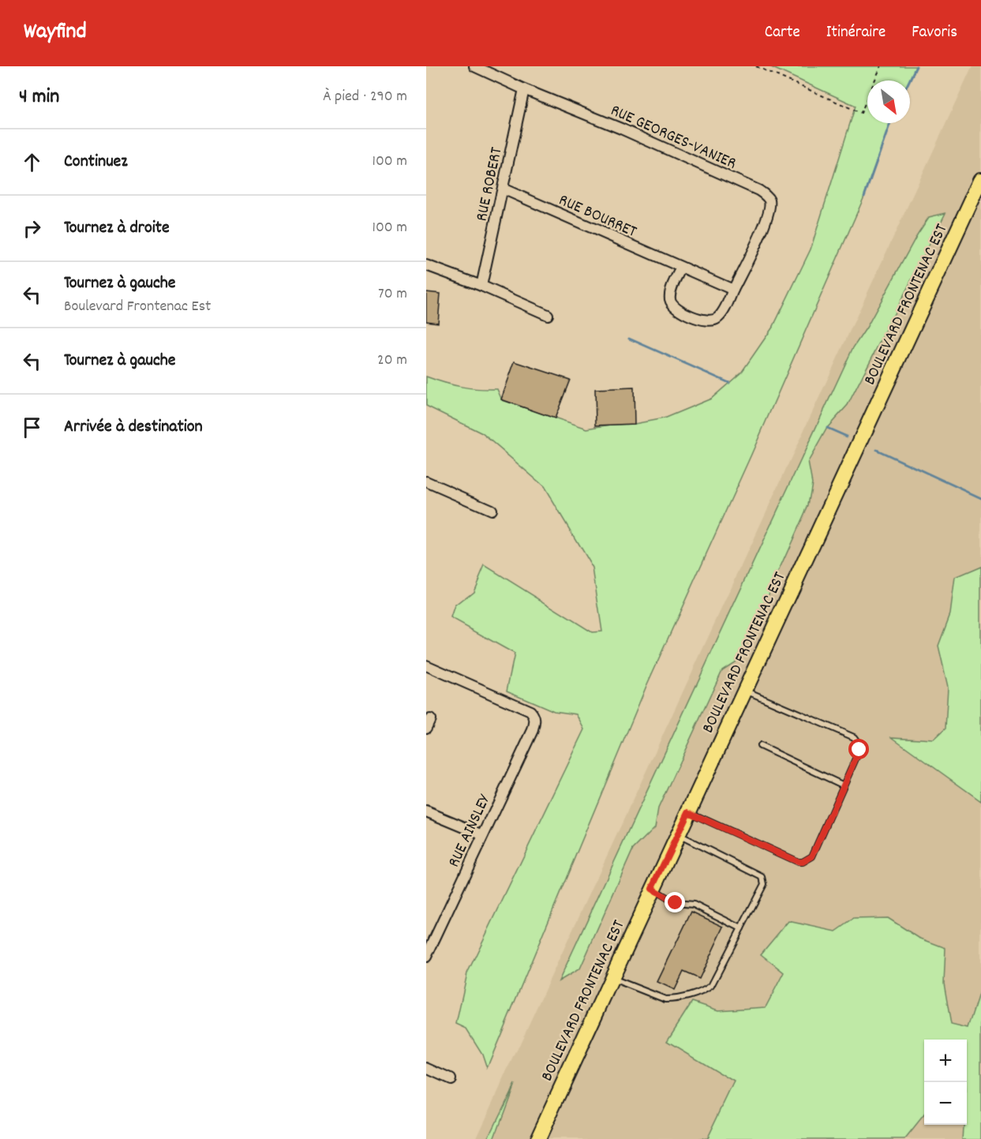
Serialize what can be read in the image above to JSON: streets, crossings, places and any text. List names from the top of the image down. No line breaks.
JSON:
{"streets":{"main road":["BOULEVARD FRONTENAC EST"],"street":["RUE GEORGES-VANIER","RUE ROBERT","RUE BOURRET","RUE AINSLEY"]},"crossings":[["RUE GEORGES-VANIER","RUE ROBERT"],["RUE GEORGES-VANIER","RUE BOURRET"],["RUE ROBERT","RUE BOURRET"]],"north":"bottom right","page":{"header":"Wayfind","nav":["Carte","Itinéraire","Favoris"],"heading":["4 min","À pied · 290 m"],"list":[["Continuez","100 m"],["Tournez à droite","100 m"],["Tournez à gauche","Boulevard Frontenac Est","70 m"],["Tournez à gauche","20 m"],"Arrivée à destination"],"map_buttons":["+","−"]}}
